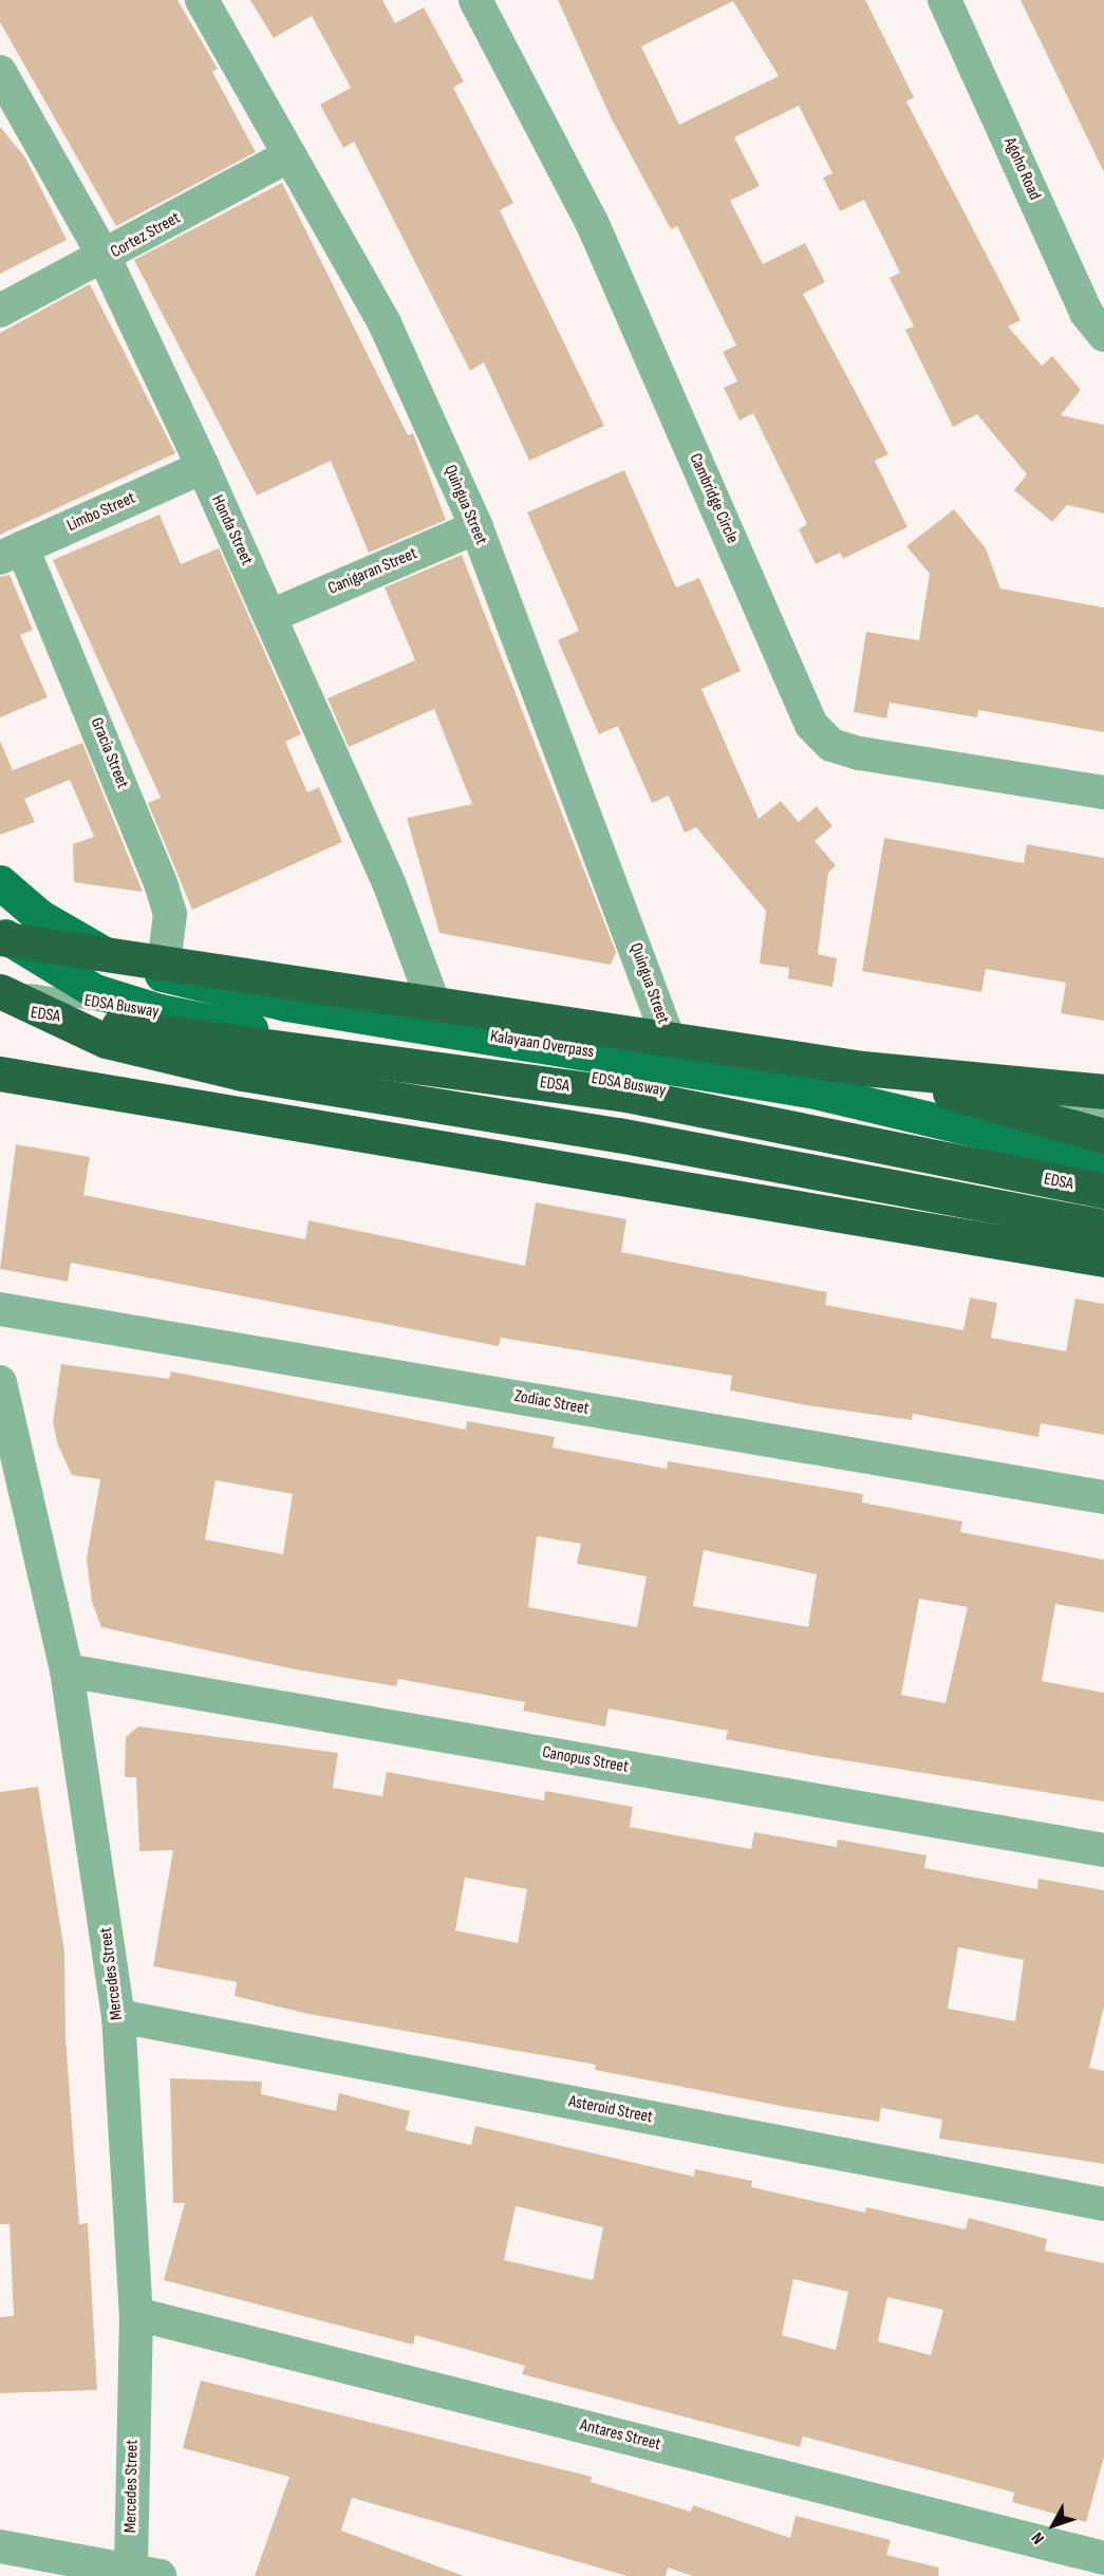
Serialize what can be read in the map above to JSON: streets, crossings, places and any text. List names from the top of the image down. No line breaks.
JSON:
{"streets":{"highway":["EDSA"],"main road":["Kalayaan Overpass"],"street":["Agoho Road","Cortez Street","Cambridge Circle","Quingua Street","Limbo Street","Honda Street","Canigaran Street","Gracia Street","Zodiac Street","Canopus Street","Mercedes Street","Asteroid Street","Antares Street"],"lane":["EDSA Busway"]},"crossings":[["Cortez Street","Quingua Street"],["Cortez Street","Honda Street"],["Quingua Street","Canigaran Street"],["Limbo Street","Honda Street"],["Limbo Street","Gracia Street"],["Honda Street","Canigaran Street"],["Canopus Street","Mercedes Street"],["Mercedes Street","Asteroid Street"],["Mercedes Street","Antares Street"]],"north":"bottom left"}
